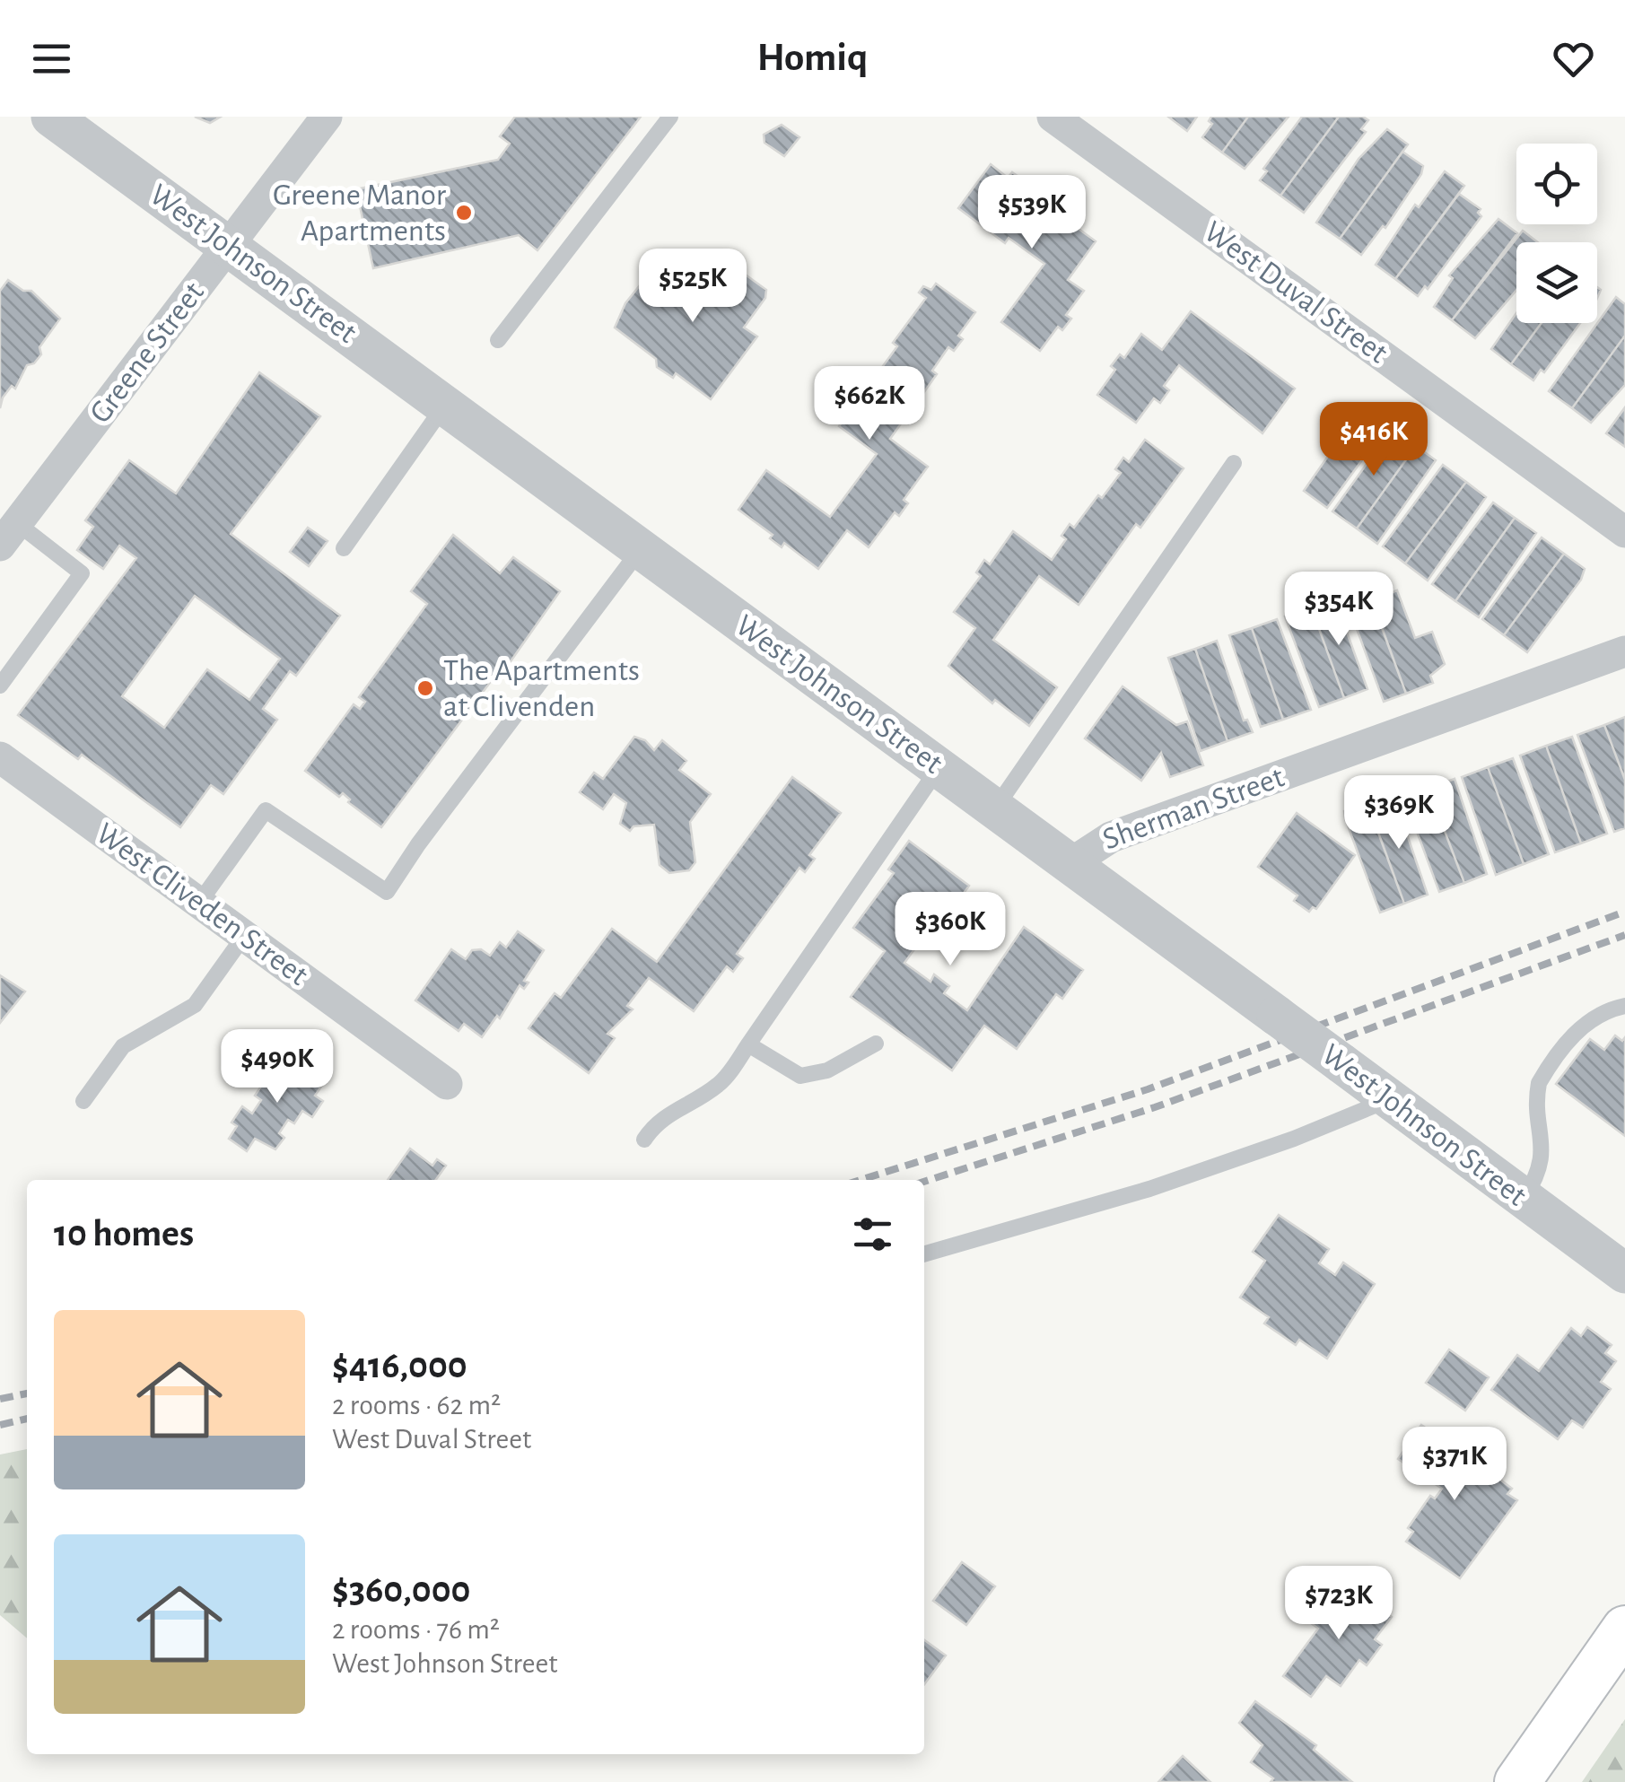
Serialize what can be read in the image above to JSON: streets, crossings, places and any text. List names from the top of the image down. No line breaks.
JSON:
{"streets":{"street":["West Johnson Street","West Duval Street","Greene Street","Sherman Street","West Cliveden Street"]},"crossings":[["West Johnson Street","Greene Street"],["West Johnson Street","Sherman Street"]],"places":["Greene Manor Apartments","The Apartments at Clivenden"],"page":{"header":"Homiq","price":["$539K","$525K","$662K","$416K","$354K","$369K","$360K","$490K","$371K","$723K"],"heading":"10 homes","list":[{"name":"$416,000","note":"2 rooms · 62 m² · West Duval Street"},{"name":"$360,000","note":"2 rooms · 76 m² · West Johnson Street"}]}}
